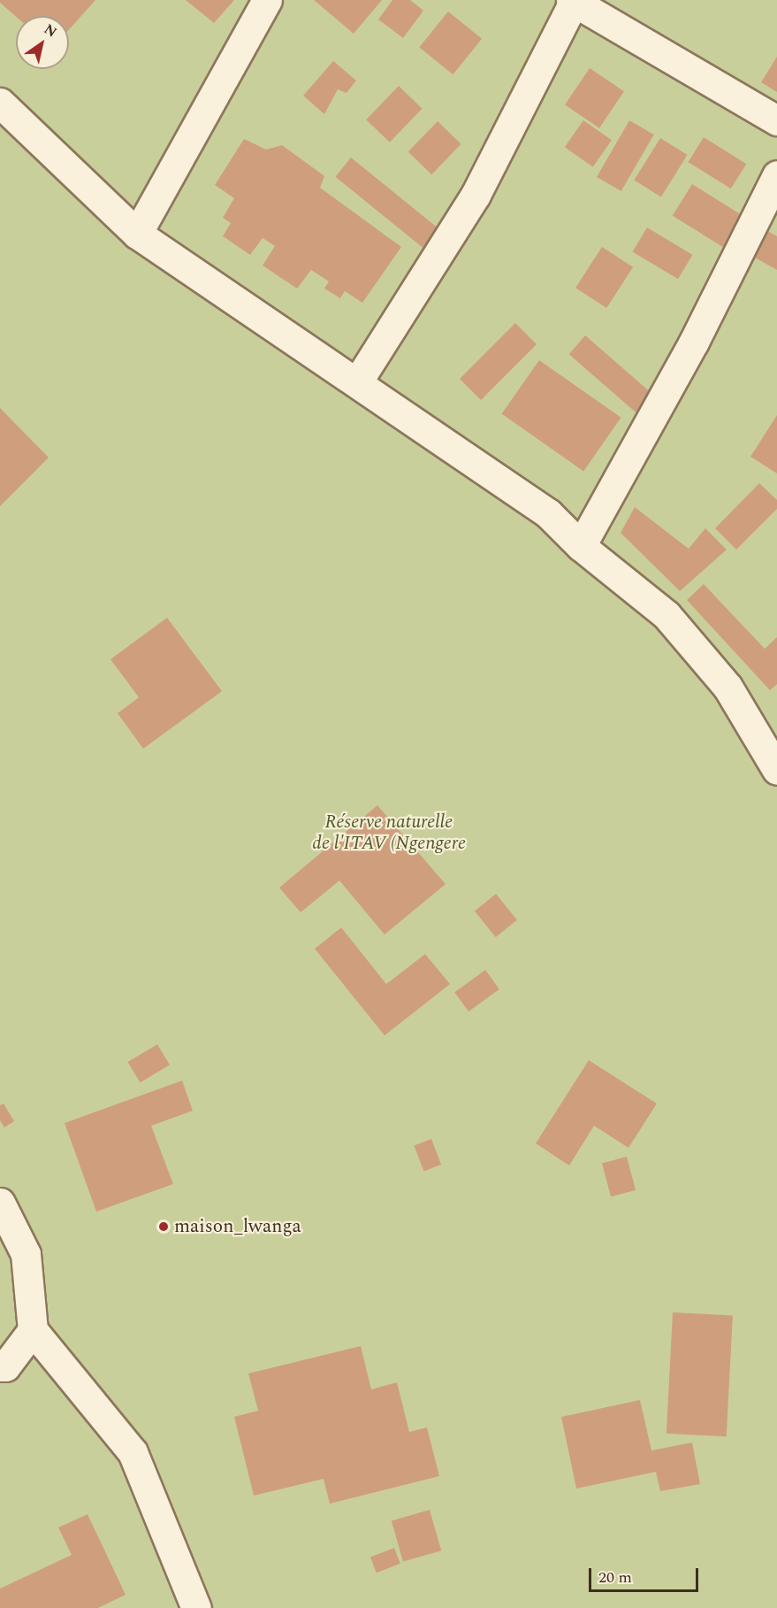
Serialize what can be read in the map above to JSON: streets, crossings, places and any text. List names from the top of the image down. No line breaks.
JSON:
{"parks":["Réserve naturelle de l'ITAV (Ngengere"],"places":["maison_lwanga"],"scale_bar":"20 m","north":"top right"}
